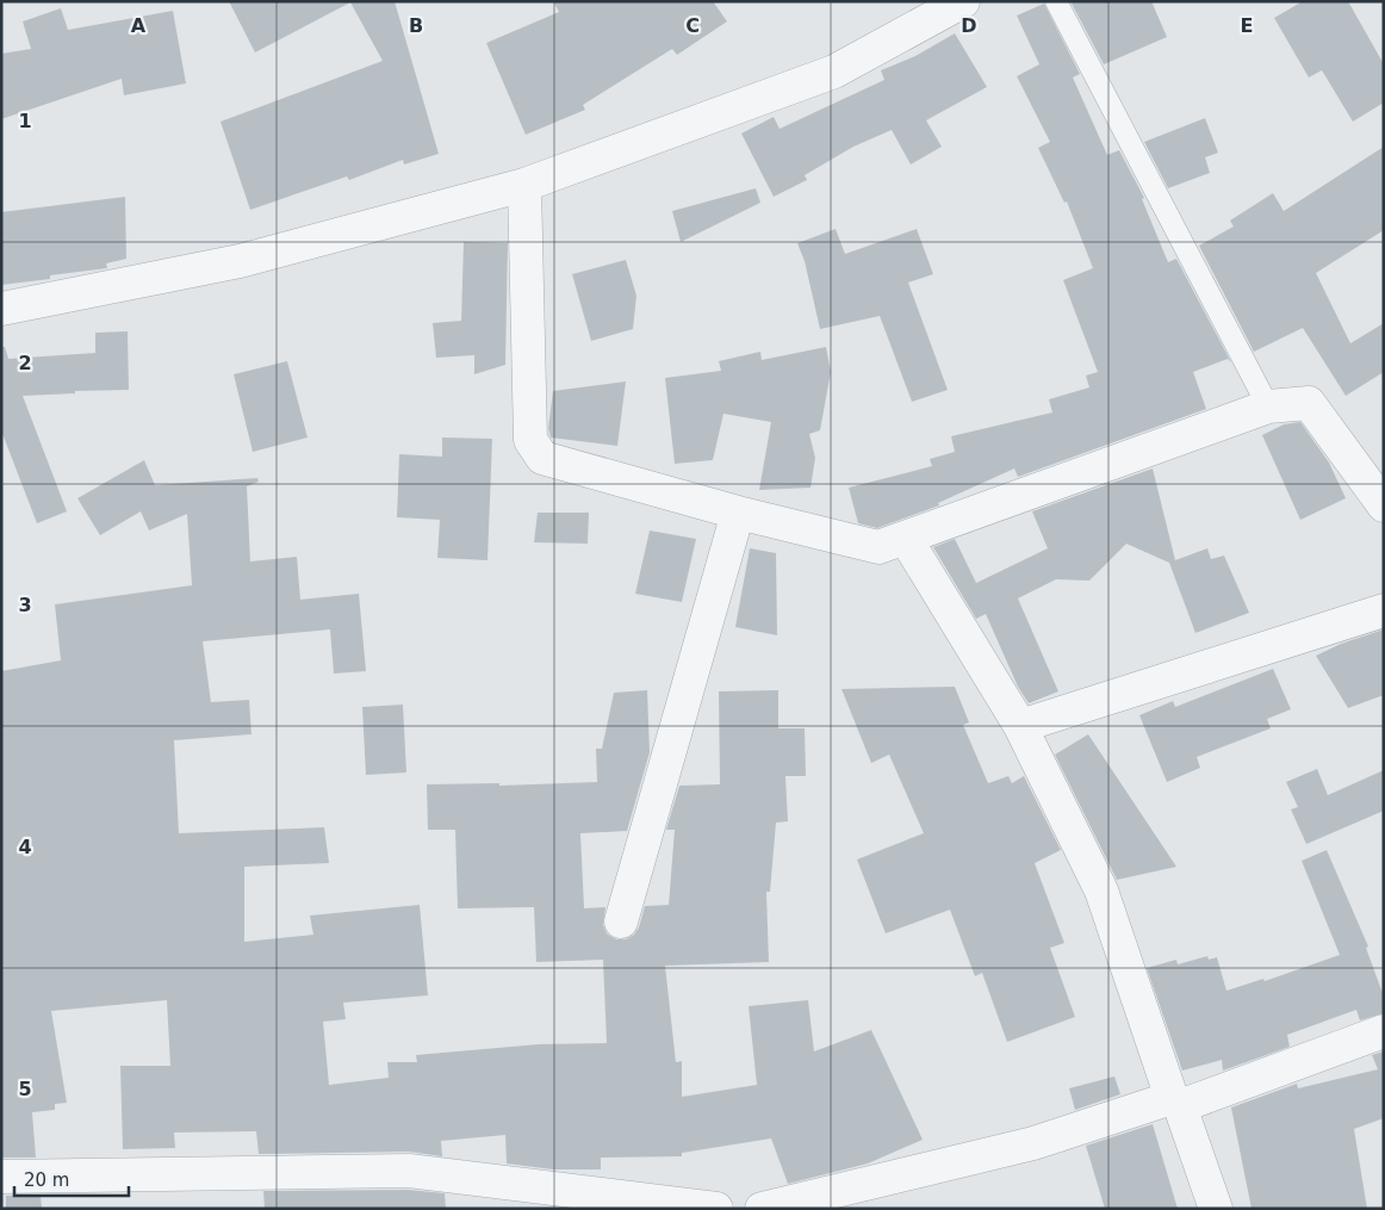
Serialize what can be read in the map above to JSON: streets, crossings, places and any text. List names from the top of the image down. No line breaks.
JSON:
{"scale_bar":"20 m","grid":{"columns":["A","B","C","D","E"],"rows":["1","2","3","4","5"]}}
